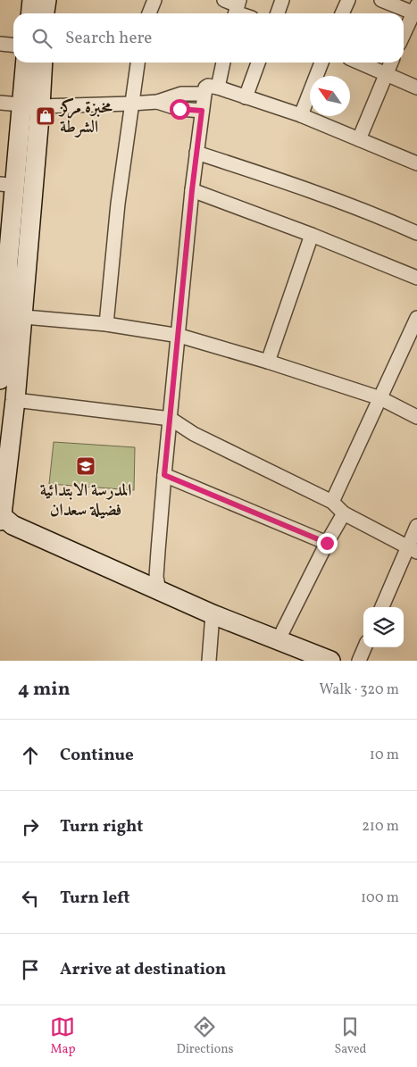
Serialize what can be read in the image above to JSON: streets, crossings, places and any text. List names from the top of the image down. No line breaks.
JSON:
{"places":{"shop":["مخبزة مركز الشرطة"],"school or university":["المدرسة الابتدائية فضيلة سعدان"]},"north":"top left","page":{"search":"Search here","heading":["4 min","Walk · 320 m"],"list":[["Continue","10 m"],["Turn right","210 m"],["Turn left","100 m"],"Arrive at destination"],"nav":["Map","Directions","Saved"]}}
